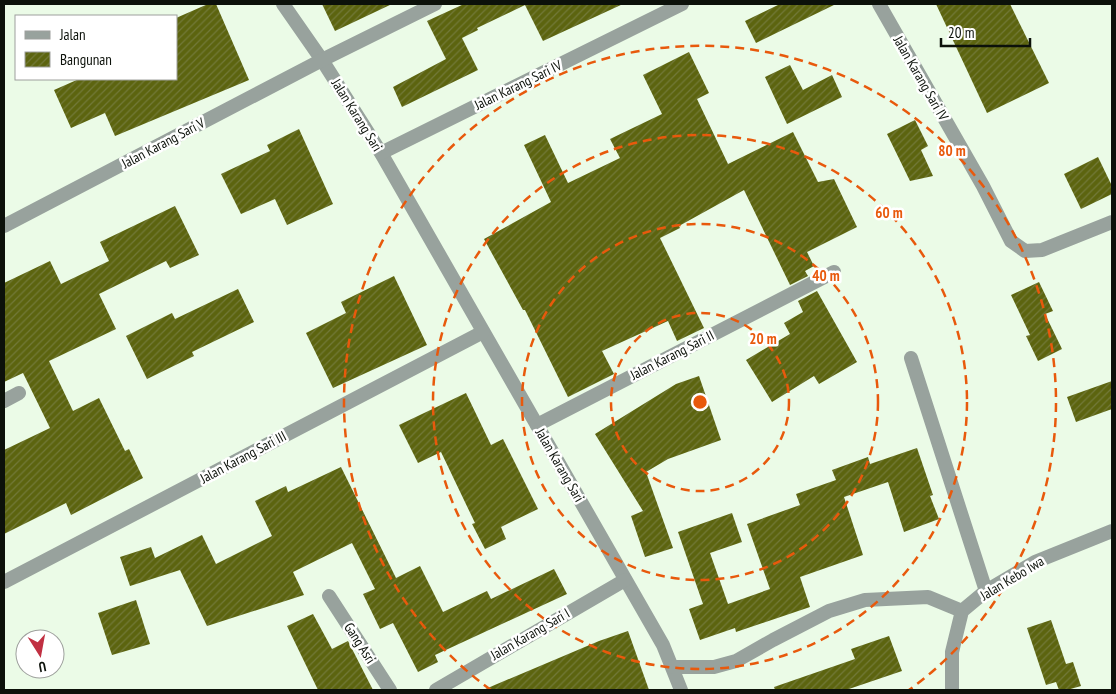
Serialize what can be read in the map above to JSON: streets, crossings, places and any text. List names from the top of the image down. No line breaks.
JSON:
{"streets":{"street":["Jalan Karang Sari IV","Jalan Karang Sari","Jalan Karang Sari V","Jalan Karang Sari II","Jalan Karang Sari III","Jalan Kebo Iwa","Jalan Karang Sari I","Gang Asri"]},"crossings":[["Jalan Karang Sari IV","Jalan Karang Sari"],["Jalan Karang Sari","Jalan Karang Sari V"],["Jalan Karang Sari","Jalan Karang Sari II"],["Jalan Karang Sari","Jalan Karang Sari III"],["Jalan Karang Sari","Jalan Karang Sari I"]],"legend":["Jalan","Bangunan"],"scale_bar":"20 m","north":"bottom","rings":["80 m","60 m","40 m","20 m"]}
